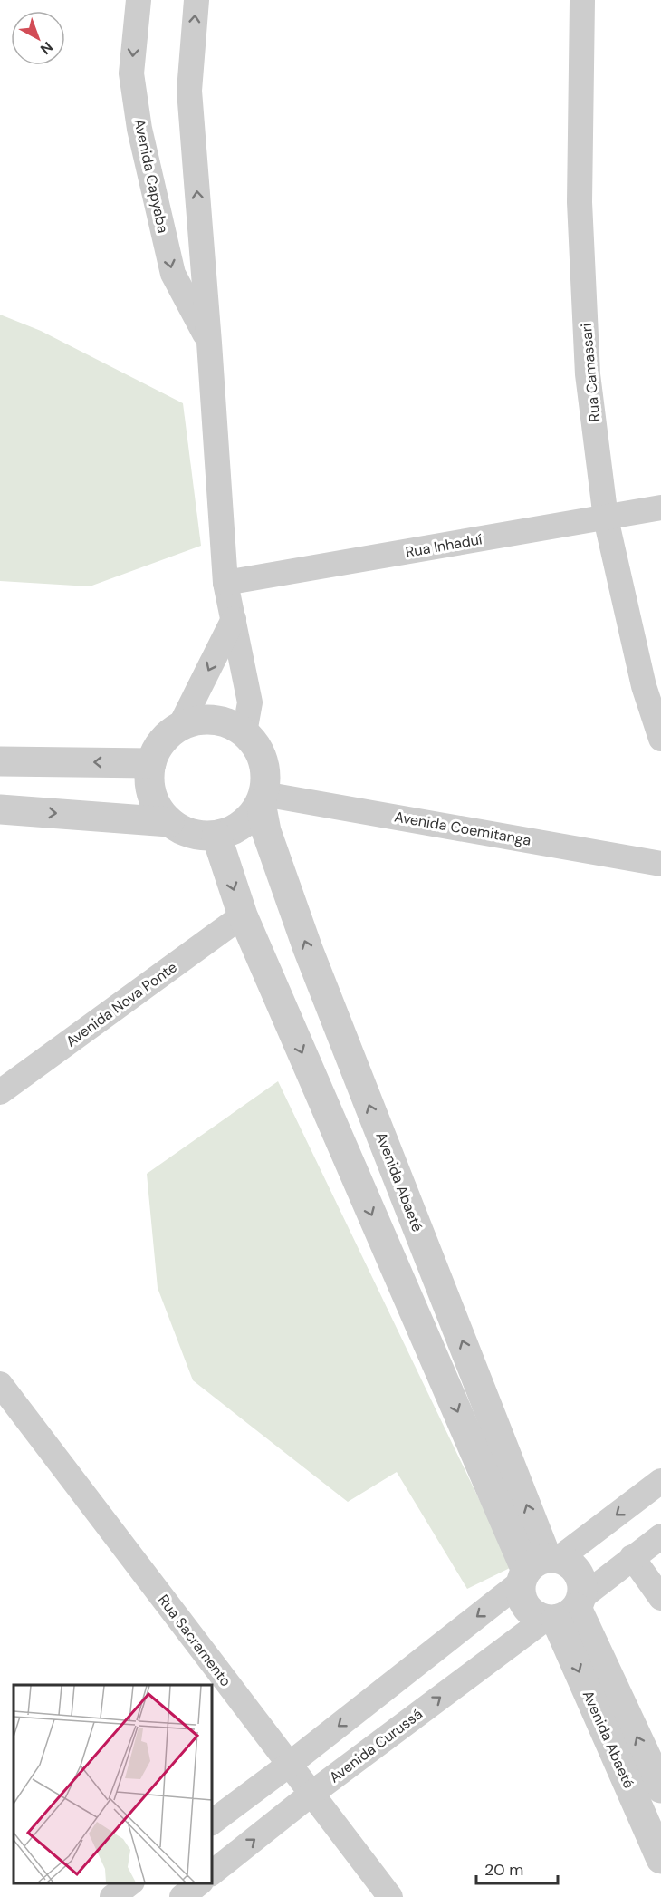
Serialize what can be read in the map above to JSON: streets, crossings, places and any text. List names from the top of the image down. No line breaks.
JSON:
{"streets":{"street":["Avenida Capyaba","Rua Camassari","Rua Inhaduí","Avenida Coemitanga","Avenida Nova Ponte","Avenida Abaeté","Rua Sacramento","Avenida Curussá"]},"crossings":[["Avenida Capyaba","Rua Inhaduí"],["Avenida Capyaba","Avenida Coemitanga"],["Avenida Capyaba","Avenida Abaeté"],["Rua Camassari","Rua Inhaduí"],["Avenida Coemitanga","Avenida Abaeté"],["Avenida Abaeté","Avenida Curussá"],["Rua Sacramento","Avenida Curussá"]],"scale_bar":"20 m","north":"bottom right"}
